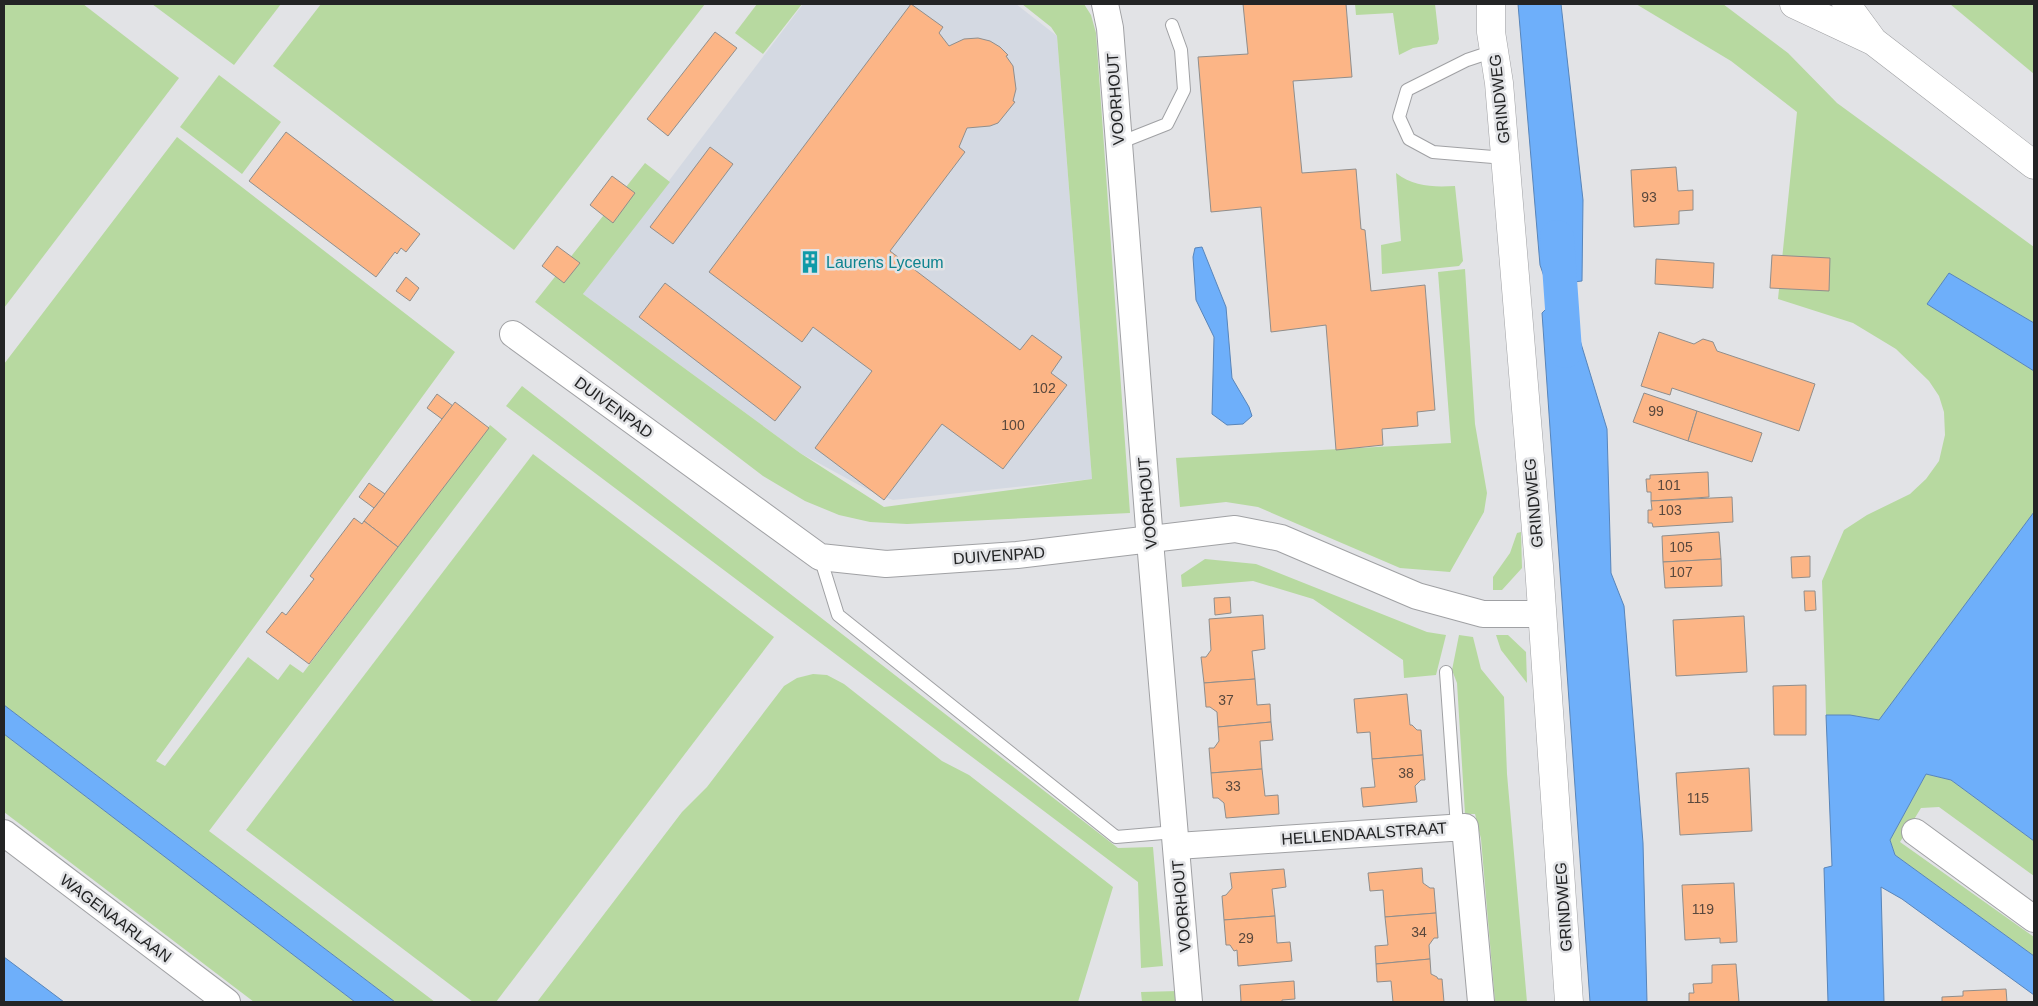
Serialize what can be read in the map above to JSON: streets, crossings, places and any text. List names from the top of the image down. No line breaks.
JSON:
{"streets":{"street":["VOORHOUT","GRINDWEG","DUIVENPAD","HELLENDAALSTRAAT","WAGENAARLAAN"]},"crossings":[["VOORHOUT","DUIVENPAD"],["VOORHOUT","HELLENDAALSTRAAT"],["GRINDWEG","DUIVENPAD"]],"places":{"building":["Laurens Lyceum"]},"house_numbers":["93","102","99","100","101","103","105","107","37","38","33","115","119","34","29"]}
